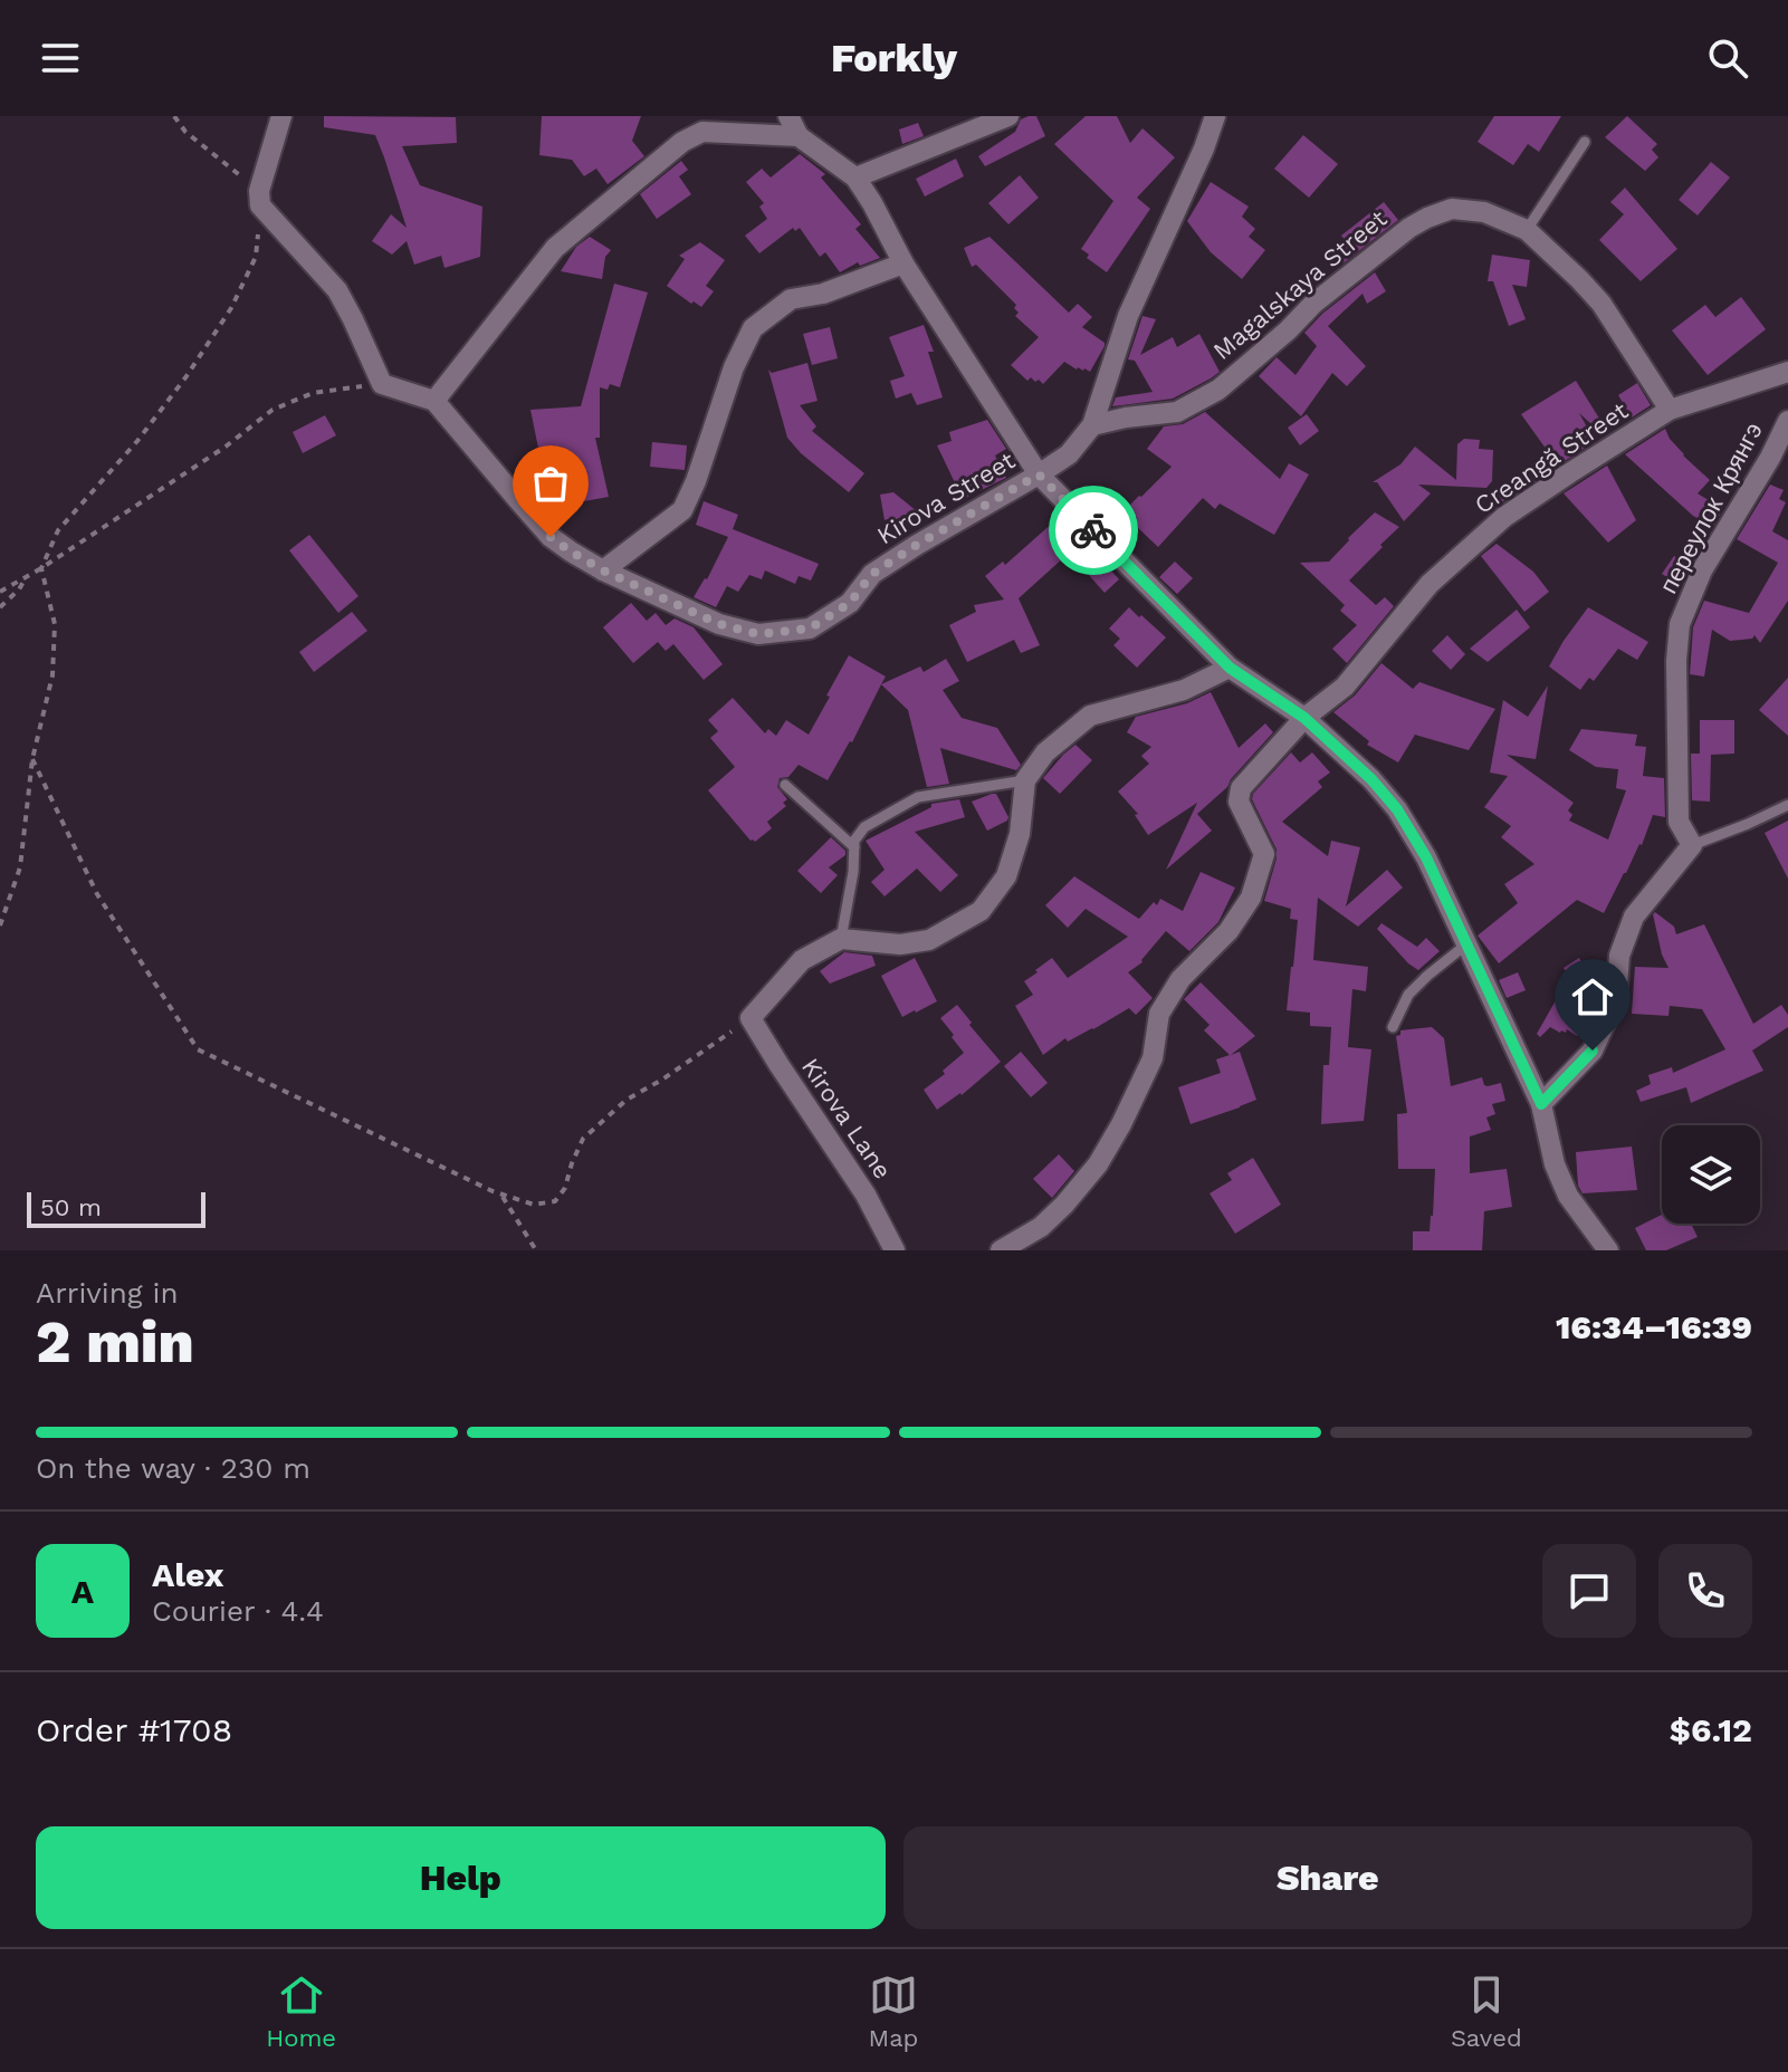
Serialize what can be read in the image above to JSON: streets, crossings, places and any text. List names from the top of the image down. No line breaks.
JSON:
{"streets":{"street":["Magalskaya Street","Creangă Street","Kirova Street","переулок Крянгэ","Kirova Lane"]},"crossings":[["Magalskaya Street","Creangă Street"],["Creangă Street","Kirova Street"]],"scale_bar":"50 m","page":{"header":"Forkly","scale":"50 m","heading":["2 min","Arriving in","16:34–16:39"],"panel":["Alex","Courier · 4.4","Order #1708","$6.12"],"bar":"On the way · 230 m","round":"A","buttons":["Help","Share"],"tabs":["Home","Map","Saved"]}}
